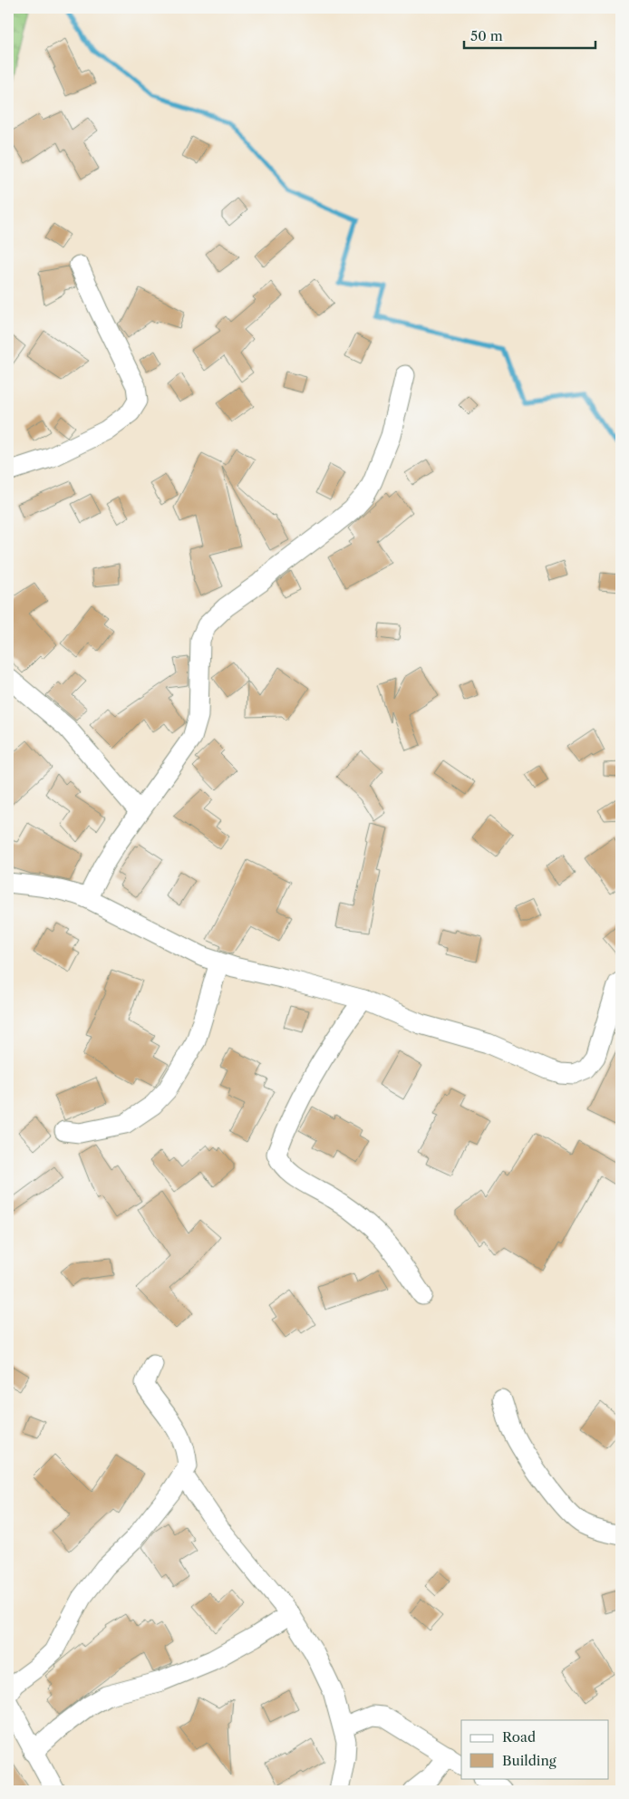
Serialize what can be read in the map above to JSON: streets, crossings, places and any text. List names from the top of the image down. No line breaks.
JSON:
{"legend":["Road","Building"],"scale_bar":"50 m"}
